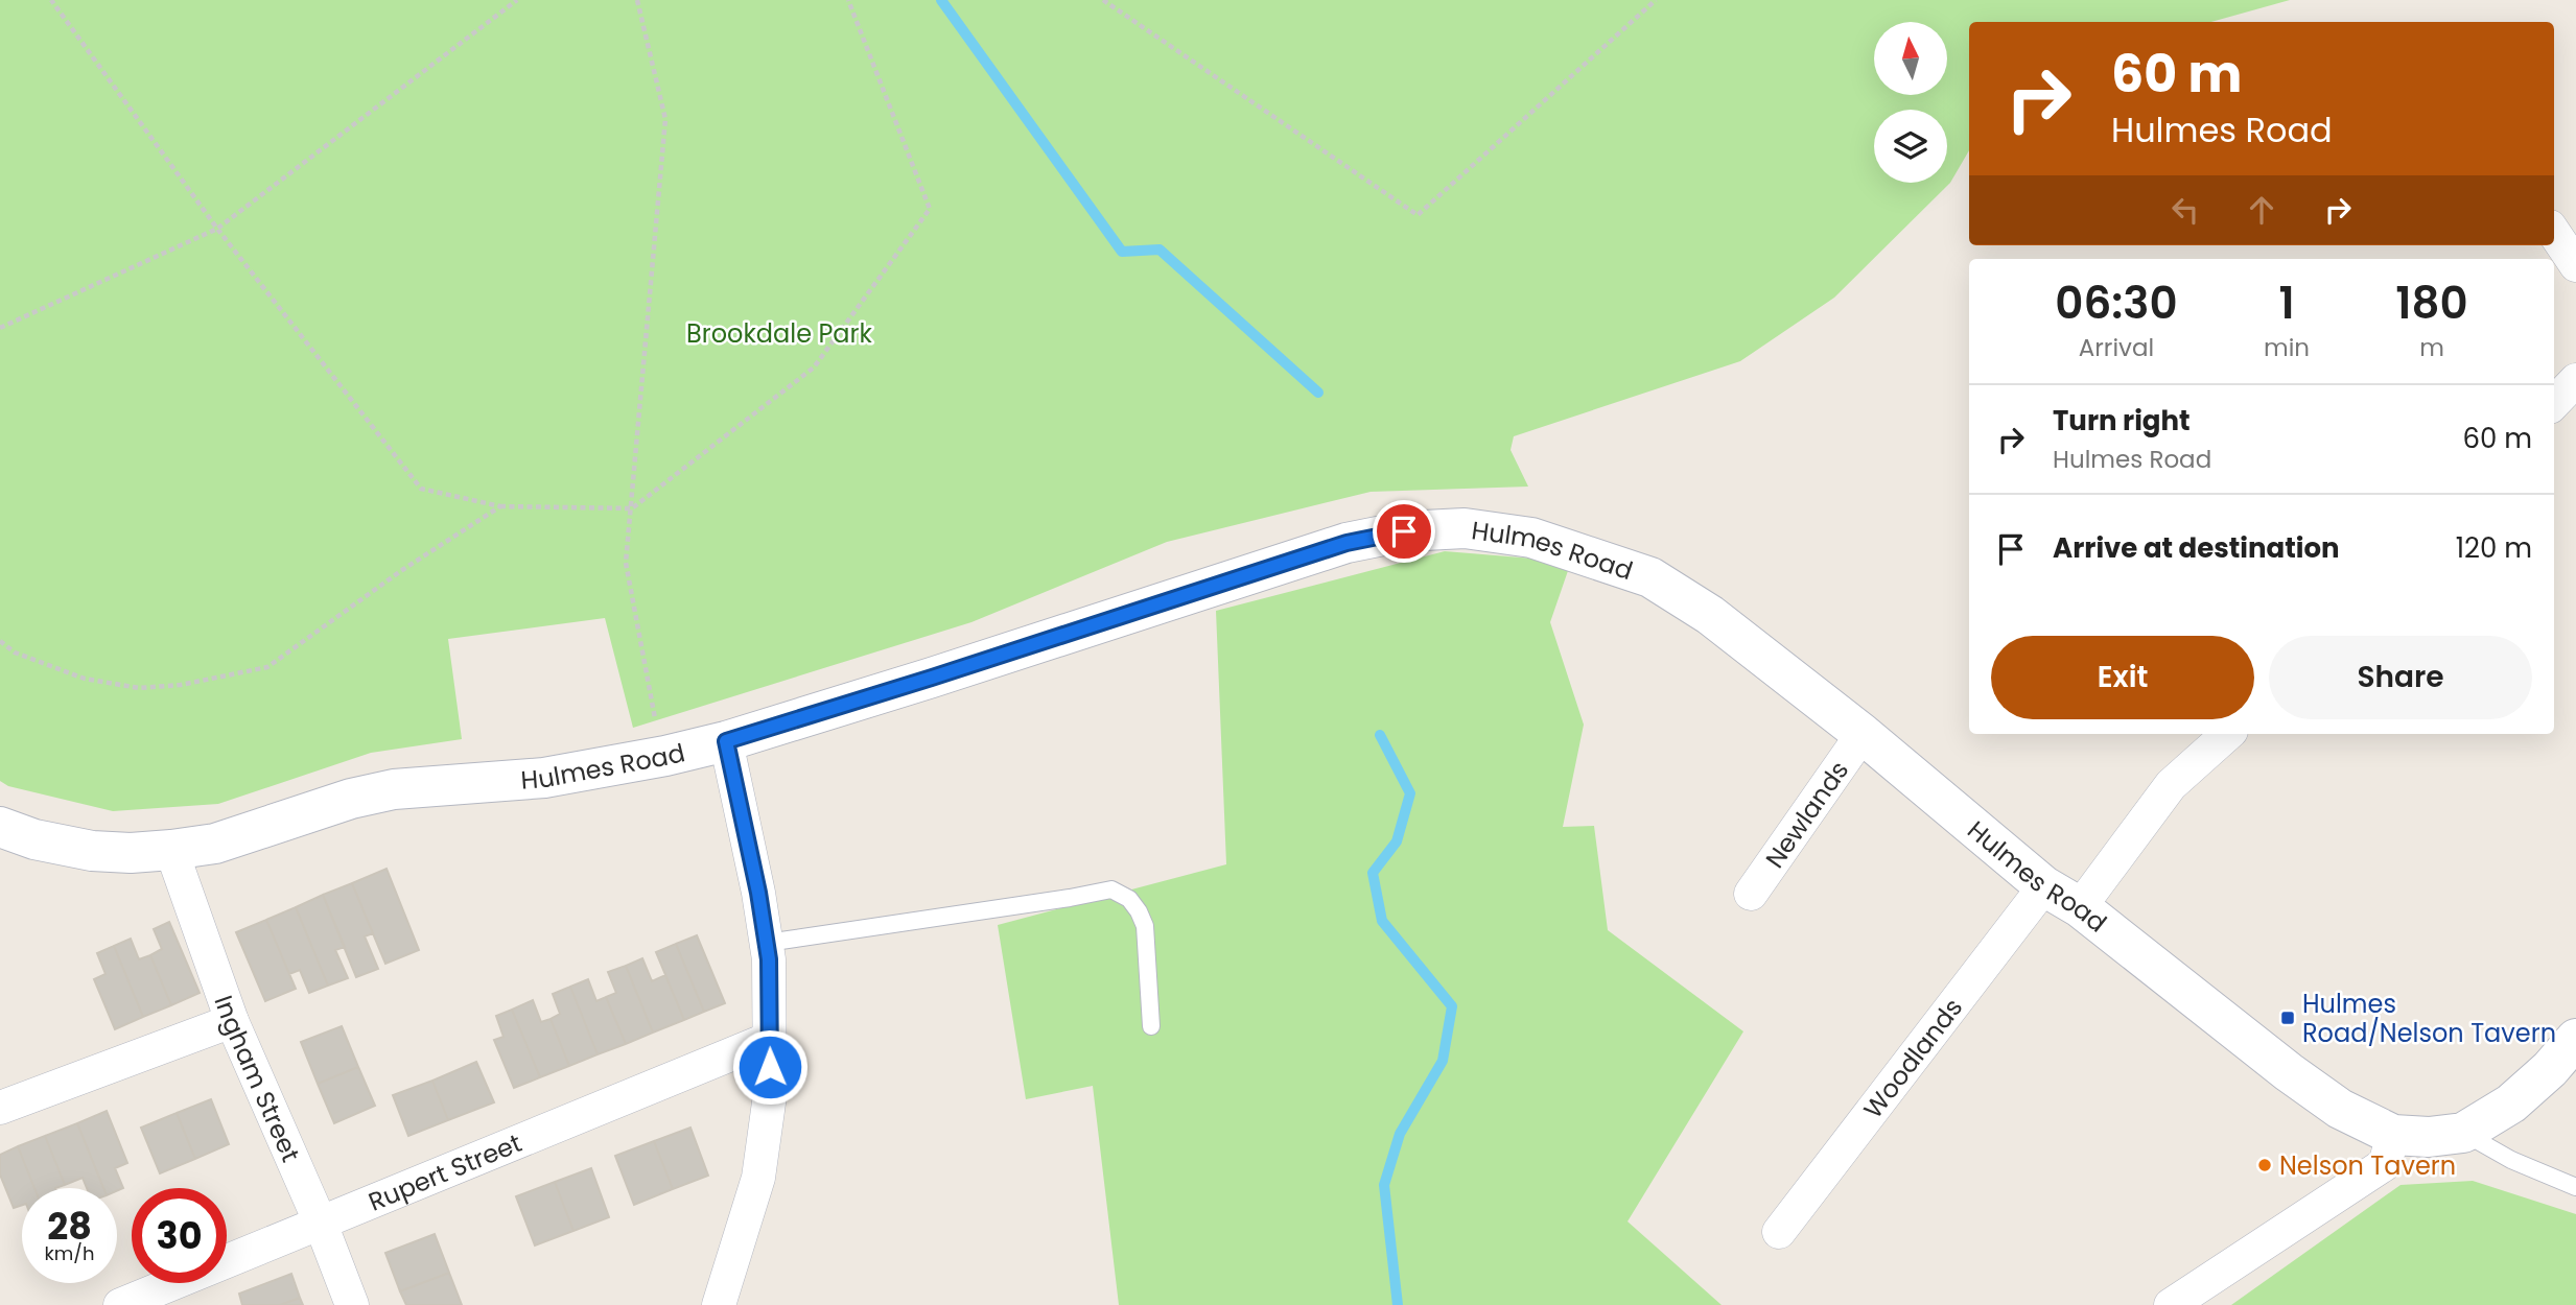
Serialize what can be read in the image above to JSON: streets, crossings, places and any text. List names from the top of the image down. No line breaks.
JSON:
{"streets":{"street":["Hulmes Road","Newlands","Woodlands","Ingham Street","Rupert Street"]},"crossings":[["Hulmes Road","Newlands"],["Hulmes Road","Woodlands"],["Hulmes Road","Ingham Street"],["Ingham Street","Rupert Street"]],"parks":["Brookdale Park"],"places":{"transit":["Hulmes Road/Nelson Tavern"],"other":["Nelson Tavern"]},"north":"top","page":{"turn":["60 m","Hulmes Road"],"eta":["06:30","Arrival","1","min","180","m"],"list":[{"name":"Turn right","note":"Hulmes Road","value":"60 m"},{"name":"Arrive at destination","value":"120 m"}],"buttons":["Exit","Share"],"speed":"28 km/h","limit":"30"}}
